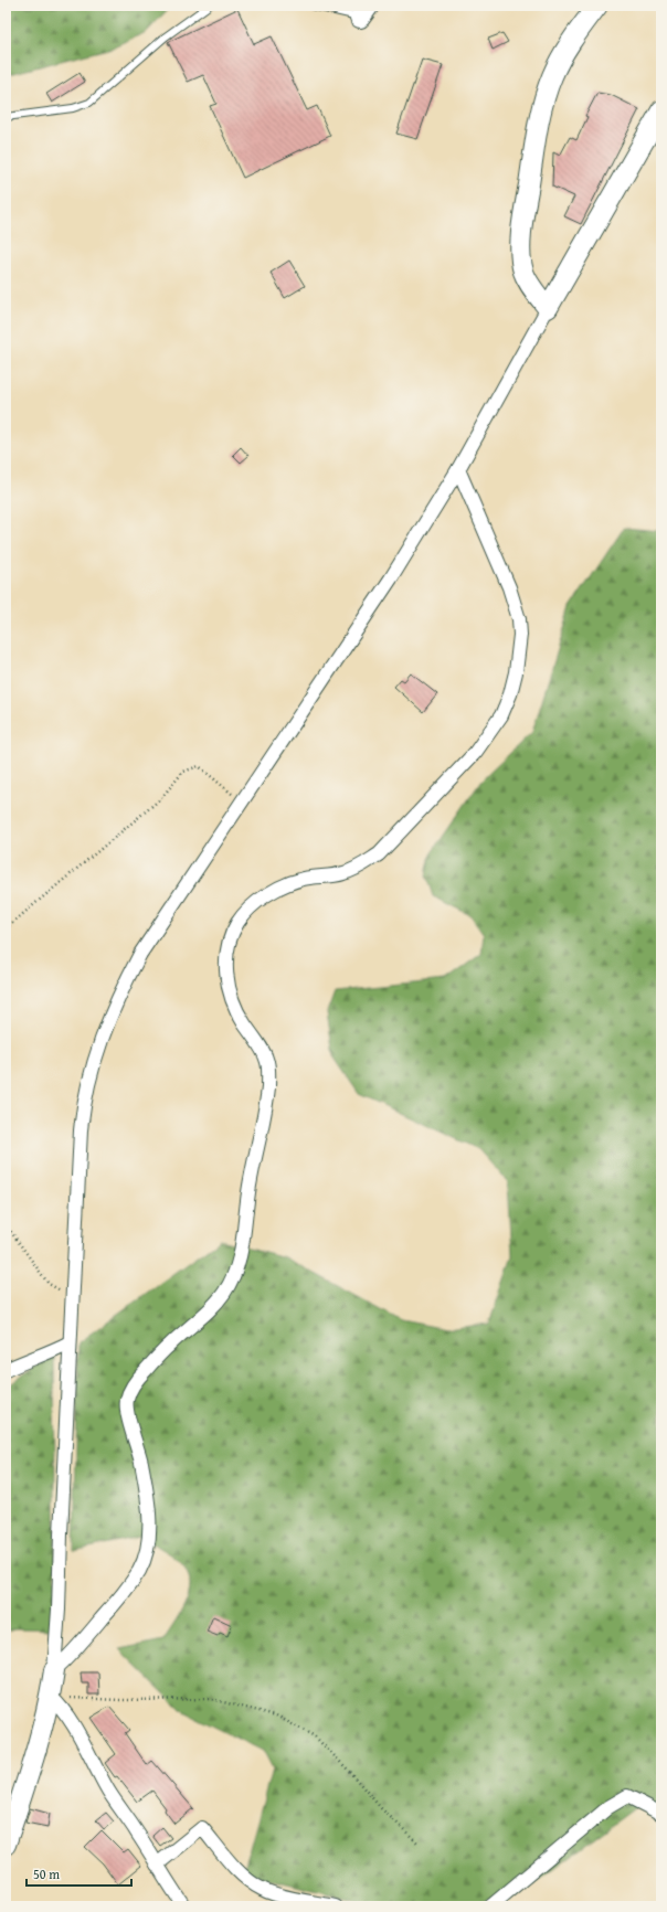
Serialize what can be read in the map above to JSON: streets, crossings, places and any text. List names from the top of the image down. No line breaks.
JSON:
{"scale_bar":"50 m"}
